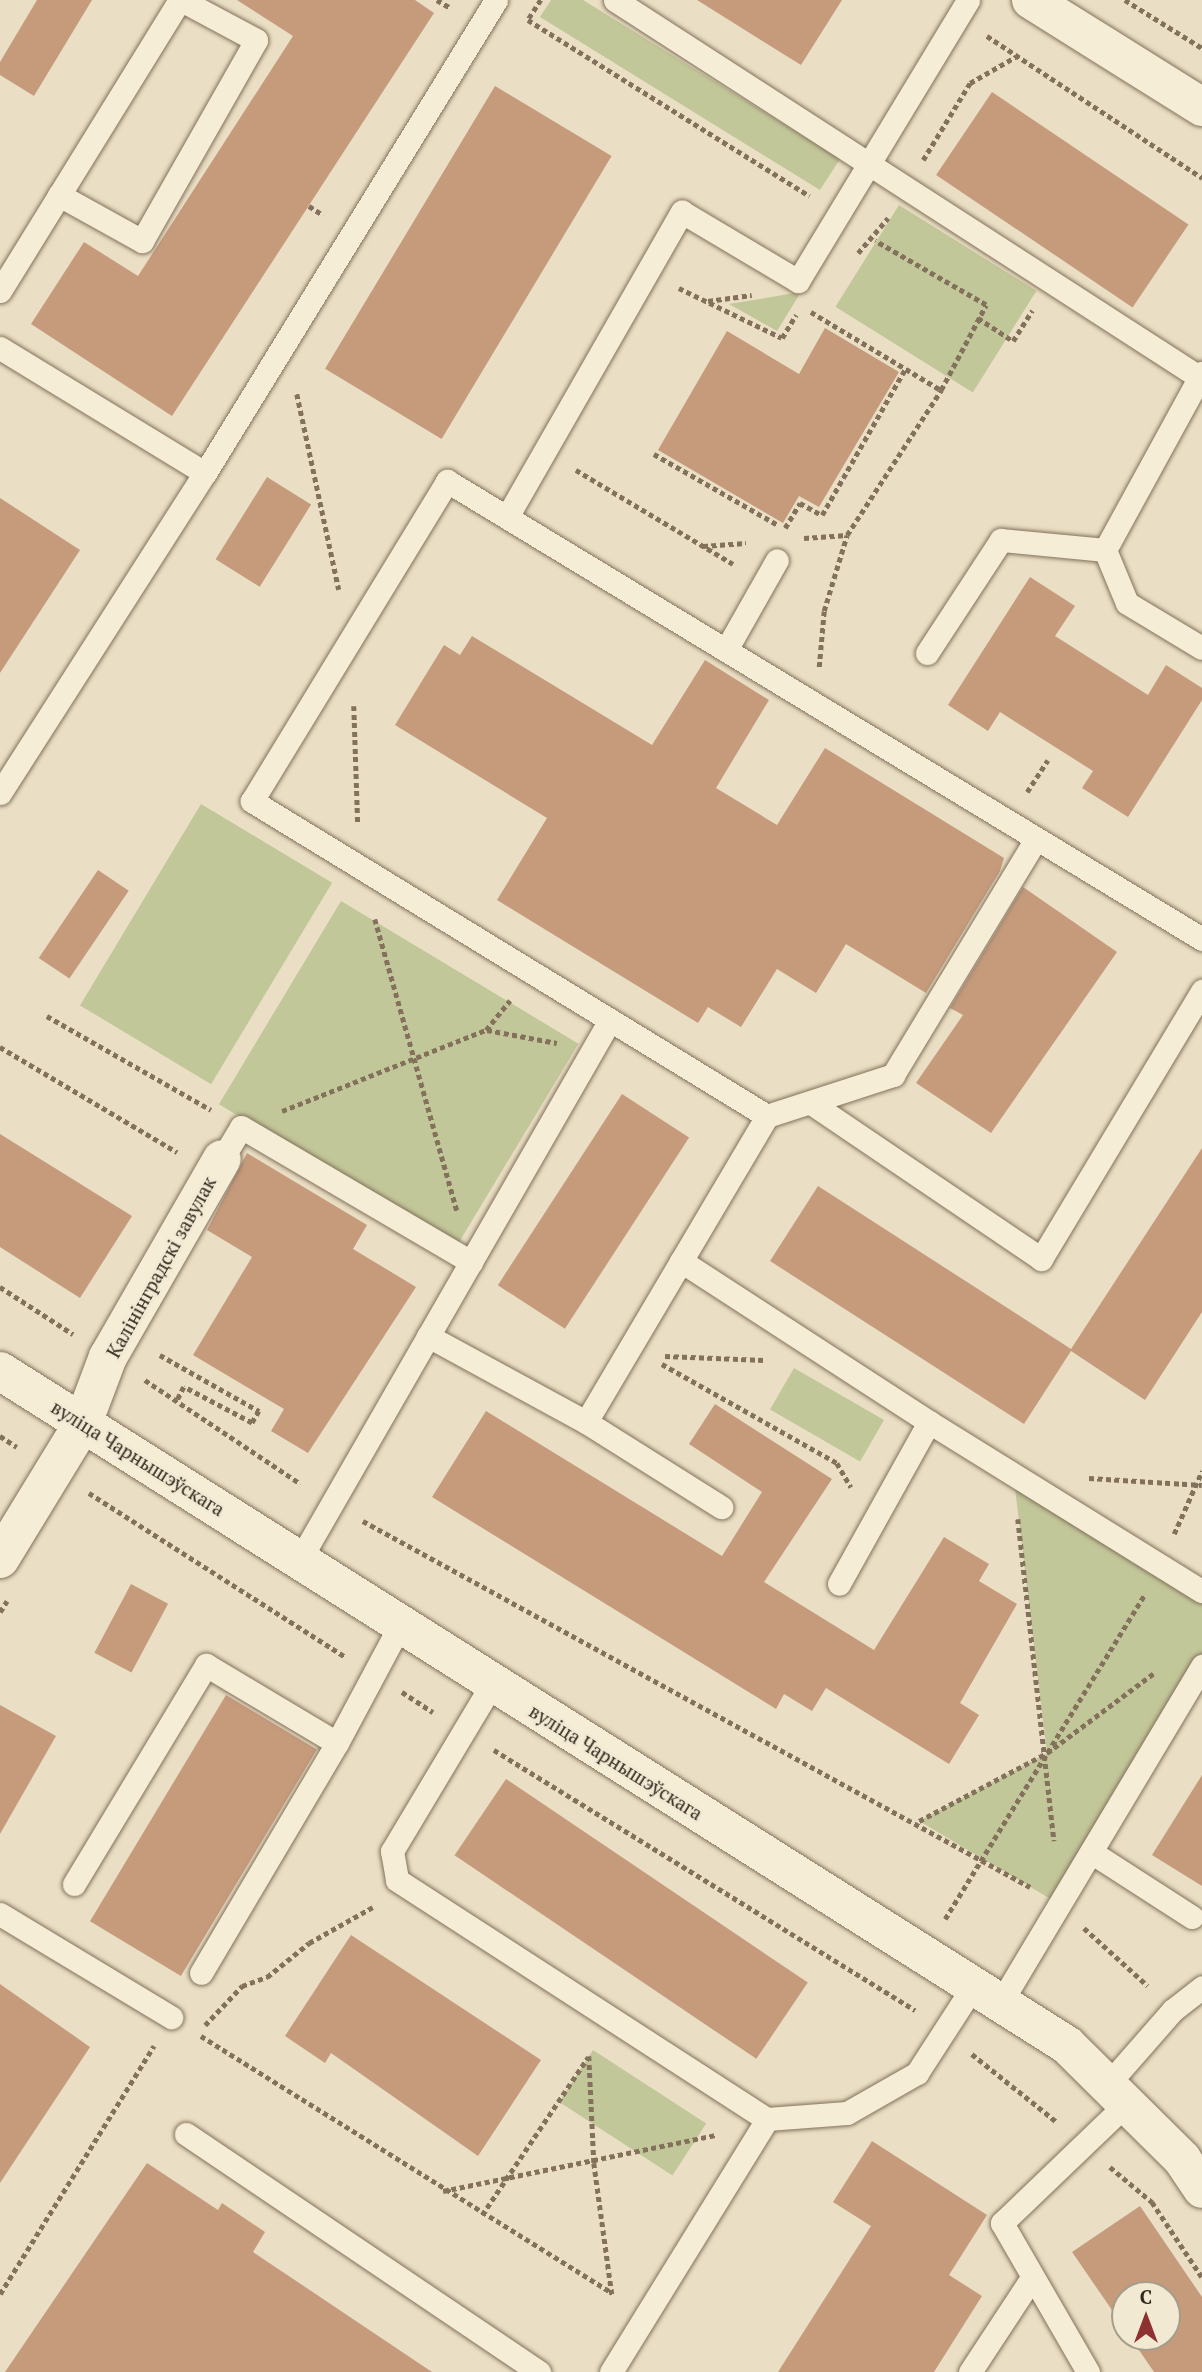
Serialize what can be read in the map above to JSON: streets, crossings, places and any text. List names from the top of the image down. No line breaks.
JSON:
{"streets":{"street":["Калінінградскі завулак","вуліца Чарнышэўскага"]},"crossings":[["Калінінградскі завулак","вуліца Чарнышэўскага"]],"north":"top"}
